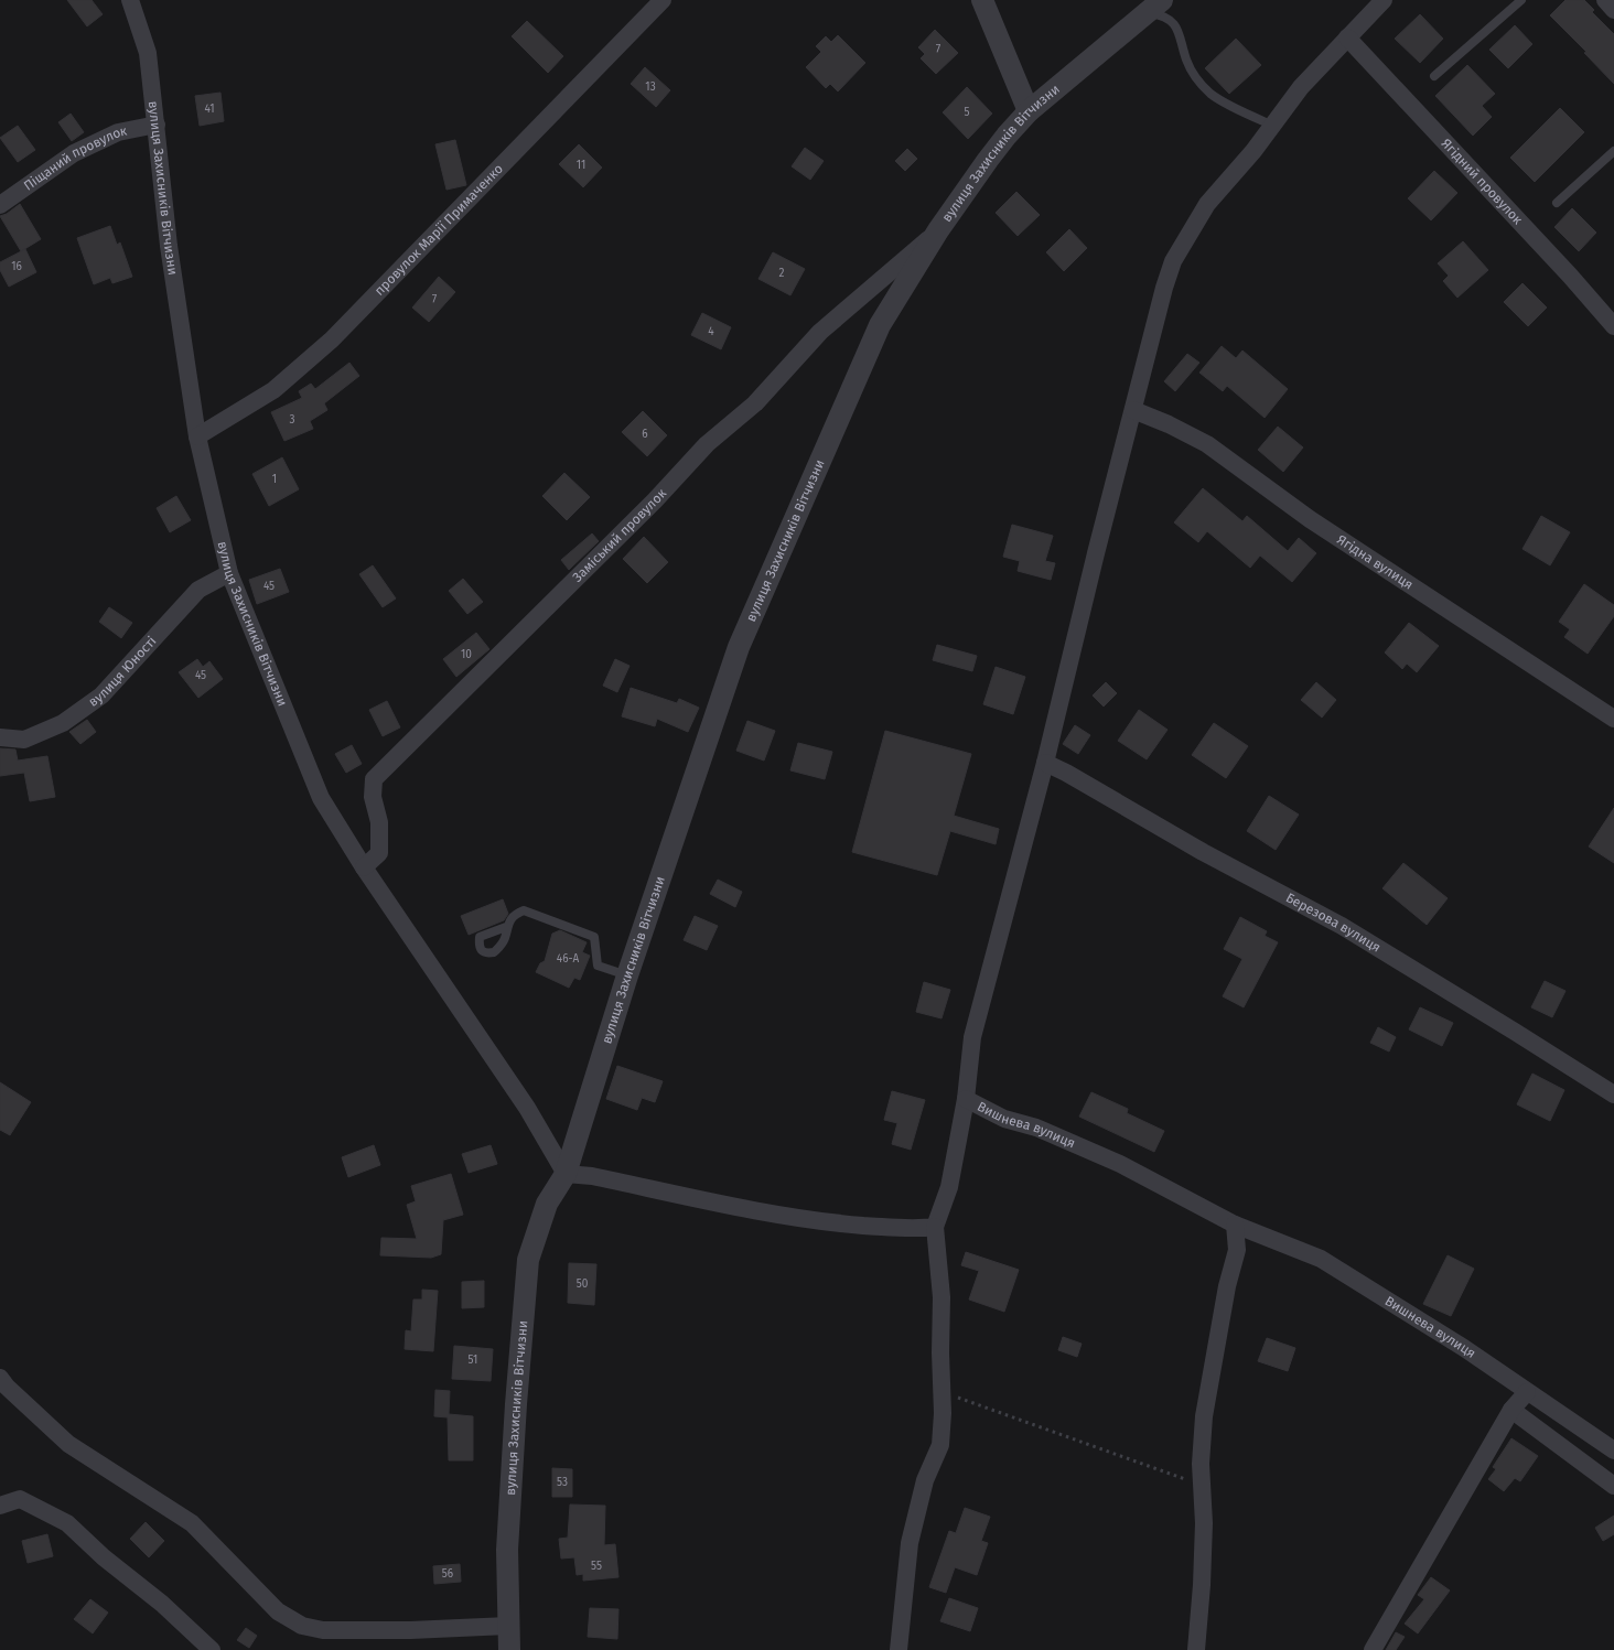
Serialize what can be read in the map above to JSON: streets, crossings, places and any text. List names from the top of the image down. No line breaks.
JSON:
{"streets":{"street":["вулиця Захисників Вітчизни","Піщаний провулок","Ягідний провулок","провулок Марії Примаченко","Заміський провулок","Ягідна вулиця","вулиця Юності","Березова вулиця","Вишнева вулиця"]},"crossings":[["вулиця Захисників Вітчизни","Піщаний провулок"],["вулиця Захисників Вітчизни","провулок Марії Примаченко"],["вулиця Захисників Вітчизни","Заміський провулок"],["вулиця Захисників Вітчизни","вулиця Юності"]],"house_numbers":["7","13","41","5","11","16","2","7","4","3","6","1","45","10","45","46-А","50","51","53","55","56"]}
